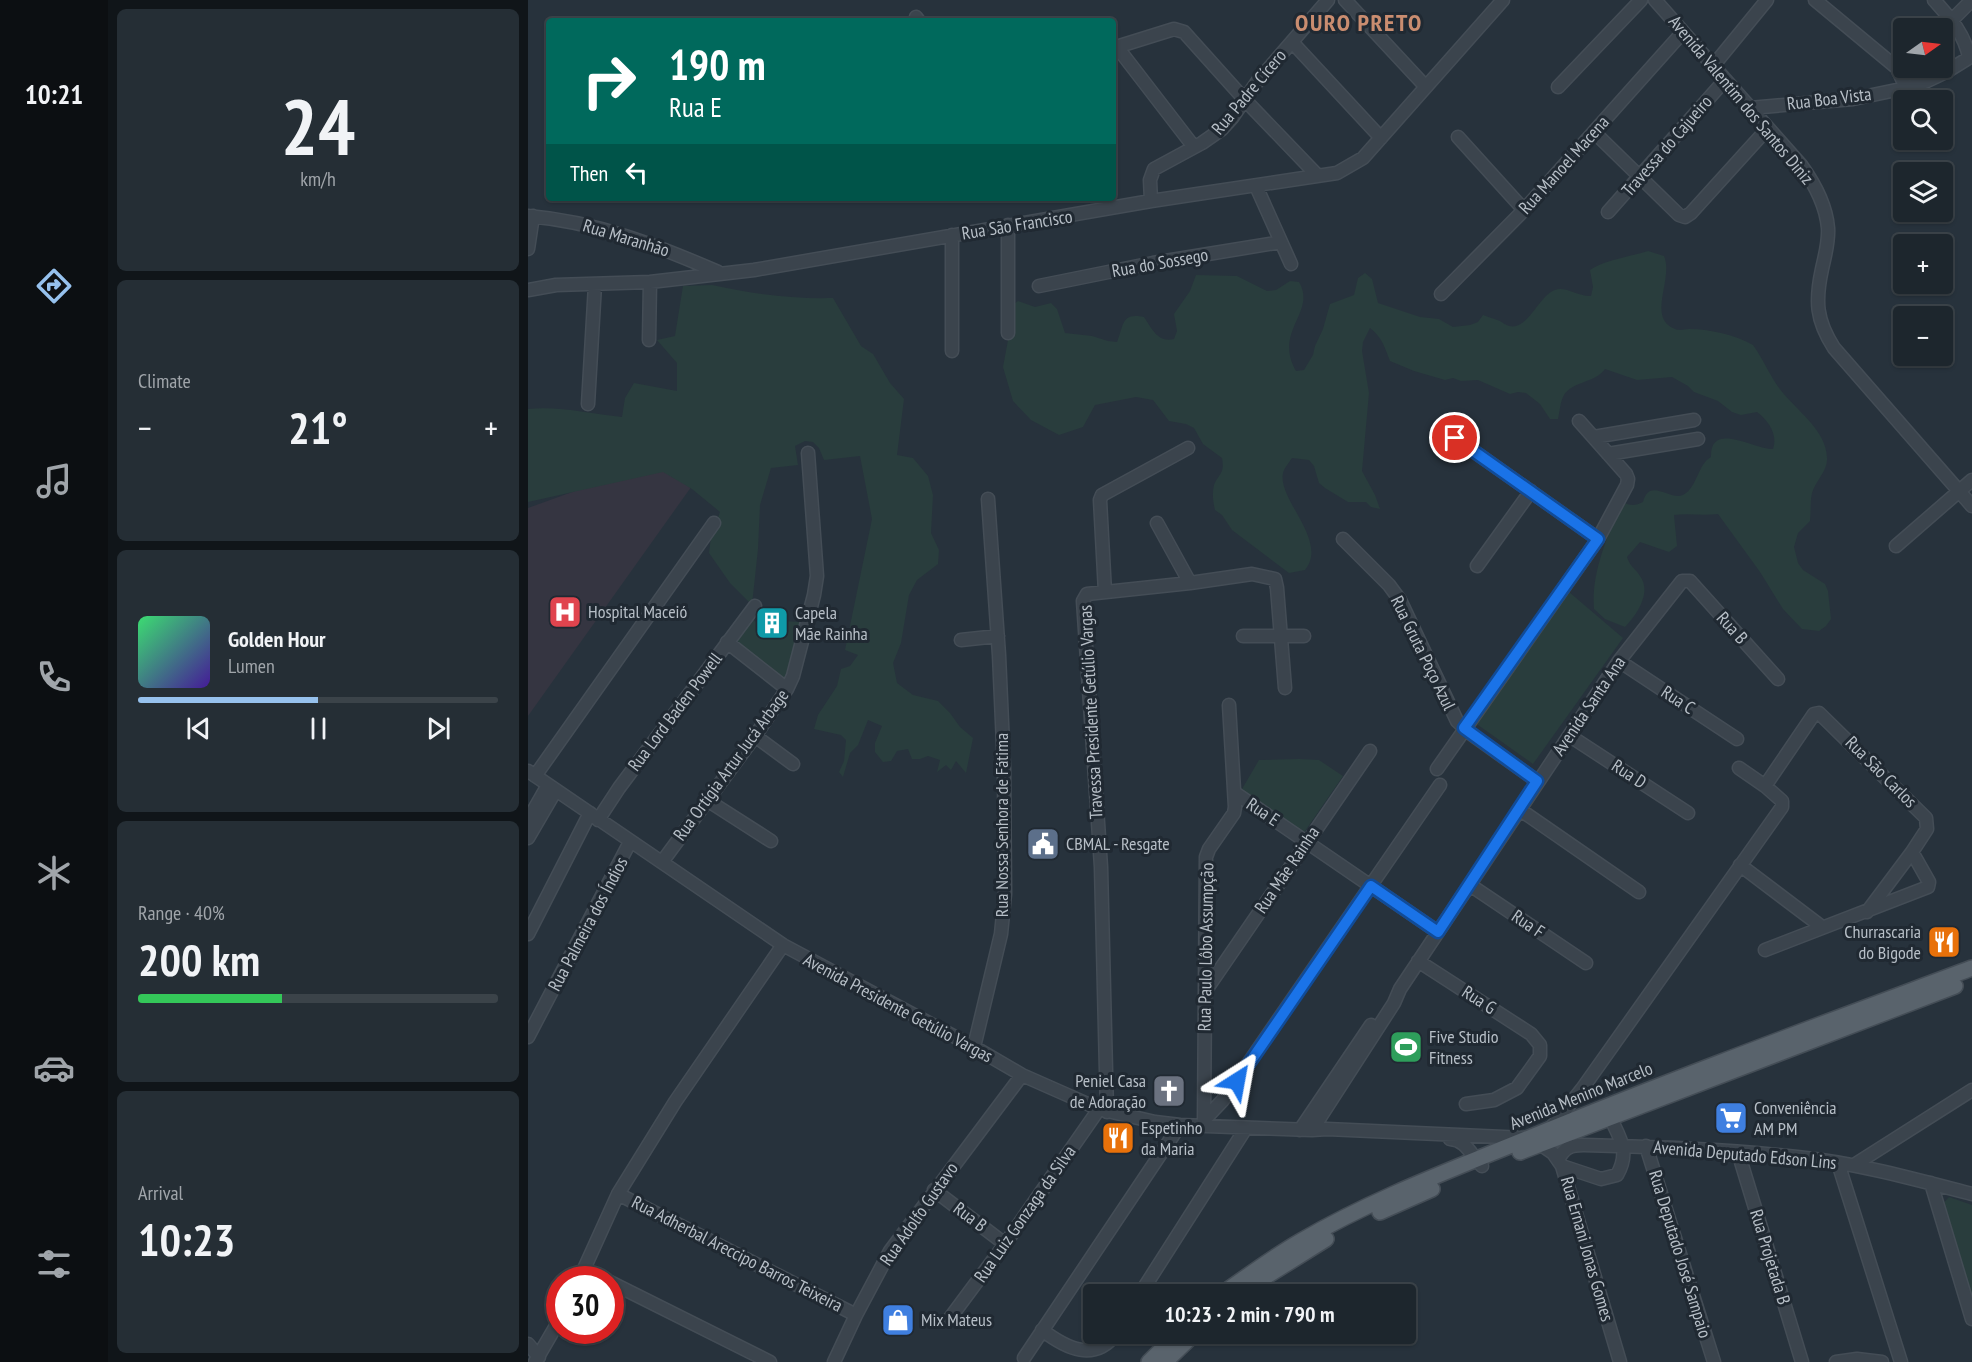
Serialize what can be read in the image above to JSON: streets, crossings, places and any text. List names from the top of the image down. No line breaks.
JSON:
{"streets":{"main road":["Avenida Menino Marcelo"],"street":["Rua Padre Cícero","Rua Boa Vista","Avenida Valentim dos Santos Diniz","Travessa do Cajueiro","Rua Manoel Macena","Rua São Francisco","Rua Maranhão","Rua do Sossego","Rua B","Rua Gruta Poço Azul","Rua C","Avenida Santa Ana","Rua Lord Baden Powell","Travessa Presidente Getúlio Vargas","Rua Ortígia Artur Jucá Arbage","Rua São Carlos","Rua D","Rua E","Rua Nossa Senhora de Fátima","Rua Mãe Rainha","Rua Palmeira dos Índios","Rua F","Rua Paulo Lôbo Assumpção","Rua G","Avenida Presidente Getúlio Vargas","Avenida Deputado Edson Lins","Rua Adolfo Gustavo","Rua Luiz Gonzaga da Silva","Rua Ernani Jonas Gomes","Rua Adherbal Areccipo Barros Teixeira","Rua Deputado José Sampaio","Rua Projetada B"]},"crossings":[["Rua Padre Cícero","Rua São Francisco"],["Rua Boa Vista","Avenida Valentim dos Santos Diniz"],["Avenida Valentim dos Santos Diniz","Travessa do Cajueiro"],["Avenida Valentim dos Santos Diniz","Rua Manoel Macena"],["Rua São Francisco","Rua Maranhão"],["Rua B","Avenida Santa Ana"],["Rua B","Rua Adolfo Gustavo"],["Rua B","Rua Luiz Gonzaga da Silva"],["Rua Gruta Poço Azul","Avenida Santa Ana"],["Rua C","Avenida Santa Ana"],["Avenida Santa Ana","Rua D"],["Avenida Santa Ana","Rua E"],["Avenida Santa Ana","Rua F"],["Avenida Santa Ana","Rua G"],["Avenida Santa Ana","Avenida Presidente Getúlio Vargas"],["Rua Lord Baden Powell","Avenida Presidente Getúlio Vargas"],["Travessa Presidente Getúlio Vargas","Avenida Presidente Getúlio Vargas"],["Travessa Presidente Getúlio Vargas","Rua Luiz Gonzaga da Silva"],["Rua Ortígia Artur Jucá Arbage","Avenida Presidente Getúlio Vargas"],["Rua E","Rua Mãe Rainha"],["Rua E","Rua Paulo Lôbo Assumpção"],["Rua Nossa Senhora de Fátima","Avenida Presidente Getúlio Vargas"],["Rua Mãe Rainha","Rua Paulo Lôbo Assumpção"],["Rua Palmeira dos Índios","Avenida Presidente Getúlio Vargas"],["Rua Paulo Lôbo Assumpção","Avenida Presidente Getúlio Vargas"],["Avenida Presidente Getúlio Vargas","Avenida Menino Marcelo"],["Avenida Presidente Getúlio Vargas","Rua Adolfo Gustavo"],["Avenida Presidente Getúlio Vargas","Rua Luiz Gonzaga da Silva"],["Avenida Presidente Getúlio Vargas","Rua Ernani Jonas Gomes"],["Avenida Menino Marcelo","Rua Ernani Jonas Gomes"],["Avenida Deputado Edson Lins","Rua Deputado José Sampaio"],["Avenida Deputado Edson Lins","Rua Projetada B"],["Rua Adolfo Gustavo","Rua Adherbal Areccipo Barros Teixeira"]],"districts":["OURO PRETO"],"places":{"hospital":["Hospital Maceió"],"building":["Capela Mãe Rainha"],"public building":["CBMAL - Resgate"],"restaurant":["Churrascaria do Bigode","Espetinho da Maria"],"sports":["Five Studio Fitness"],"church":["Peniel Casa de Adoração"],"supermarket":["Conveniência AM PM"],"shop":["Mix Mateus"]},"north":"right","page":{"tabs":"10:21","tile":[["24","km/h"],"Climate",["Range · 40%","200 km"],["Arrival","10:23"]],"map_buttons":["+","−"],"turn":["190 m","Rua E"],"then":"Then","heat":["−","21°","+"],"song":["Golden Hour","Lumen"],"limit":"30","trip":"10:23 · 2 min · 790 m"}}
